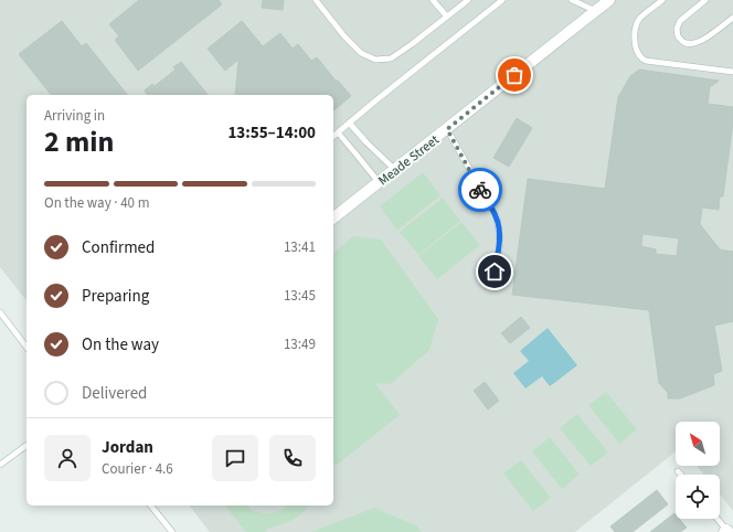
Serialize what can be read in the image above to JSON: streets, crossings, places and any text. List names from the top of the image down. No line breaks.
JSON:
{"streets":{"street":["Meade Street"]},"north":"top left","page":{"heading":["2 min","Arriving in","13:55–14:00"],"panel":["Jordan","Courier · 4.6"],"bar":"On the way · 40 m","list":[["Confirmed","13:41"],["Preparing","13:45"],["On the way","13:49"],"Delivered"]}}
